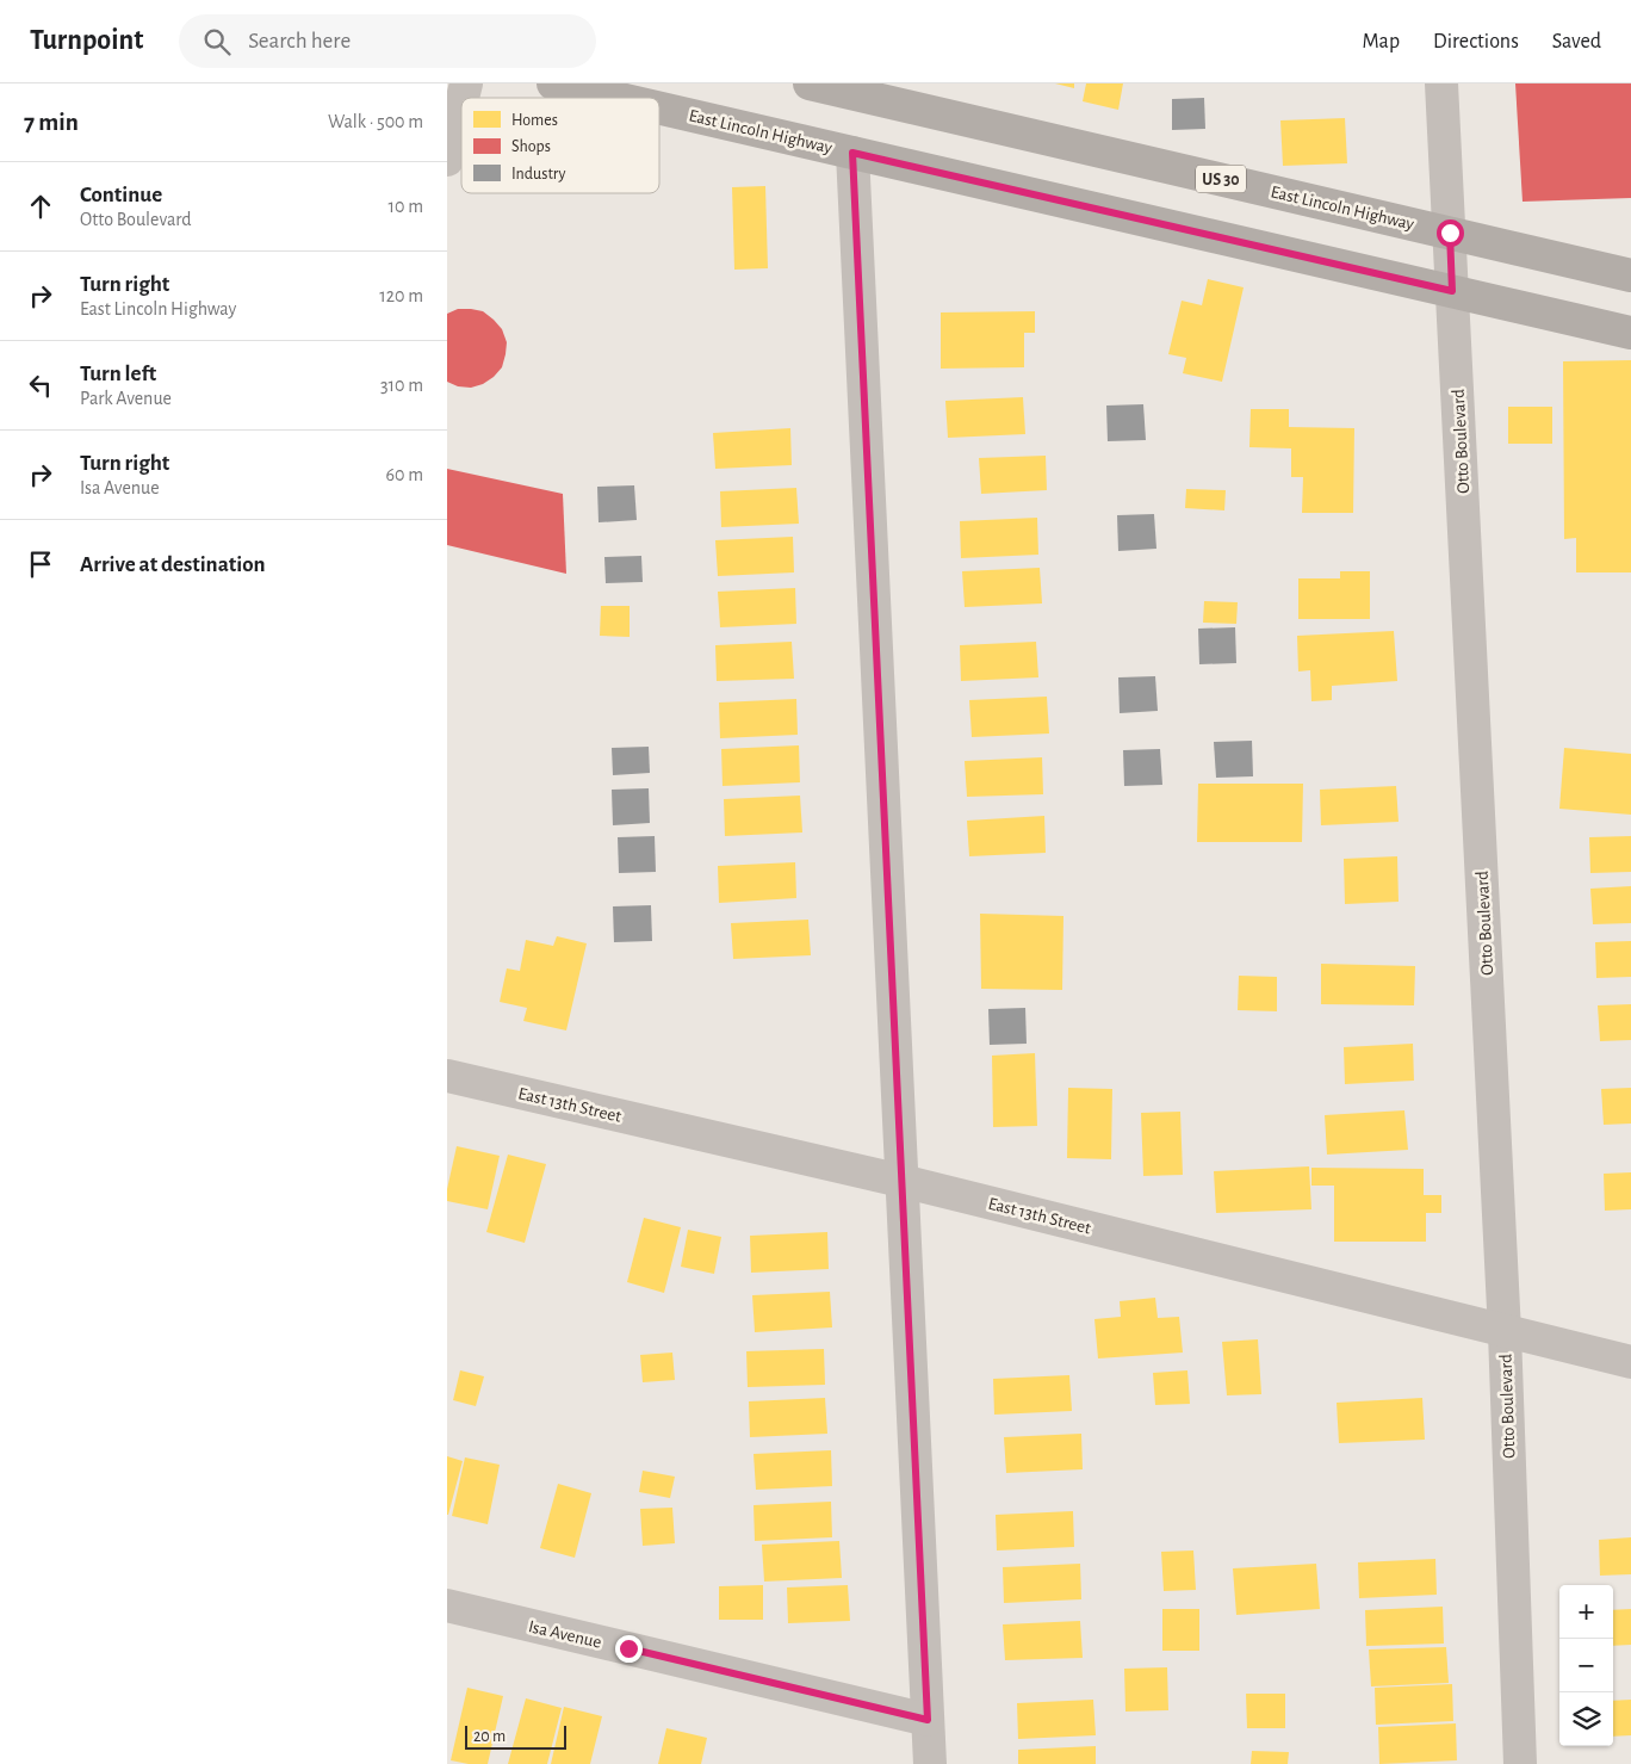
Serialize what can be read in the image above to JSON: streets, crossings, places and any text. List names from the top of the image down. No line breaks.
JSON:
{"streets":{"main road":["East Lincoln Highway","US 30"],"street":["Otto Boulevard","East 13th Street","Isa Avenue"]},"crossings":[["East Lincoln Highway","Otto Boulevard"],["Otto Boulevard","East 13th Street"]],"legend":["Homes","Shops","Industry"],"scale_bar":"20 m","page":{"header":"Turnpoint","search":"Search here","nav":["Map","Directions","Saved"],"heading":["7 min","Walk · 500 m"],"list":[["Continue","Otto Boulevard","10 m"],["Turn right","East Lincoln Highway","120 m"],["Turn left","Park Avenue","310 m"],["Turn right","Isa Avenue","60 m"],"Arrive at destination"],"map_buttons":["+","−"],"scale":"20 m"}}
